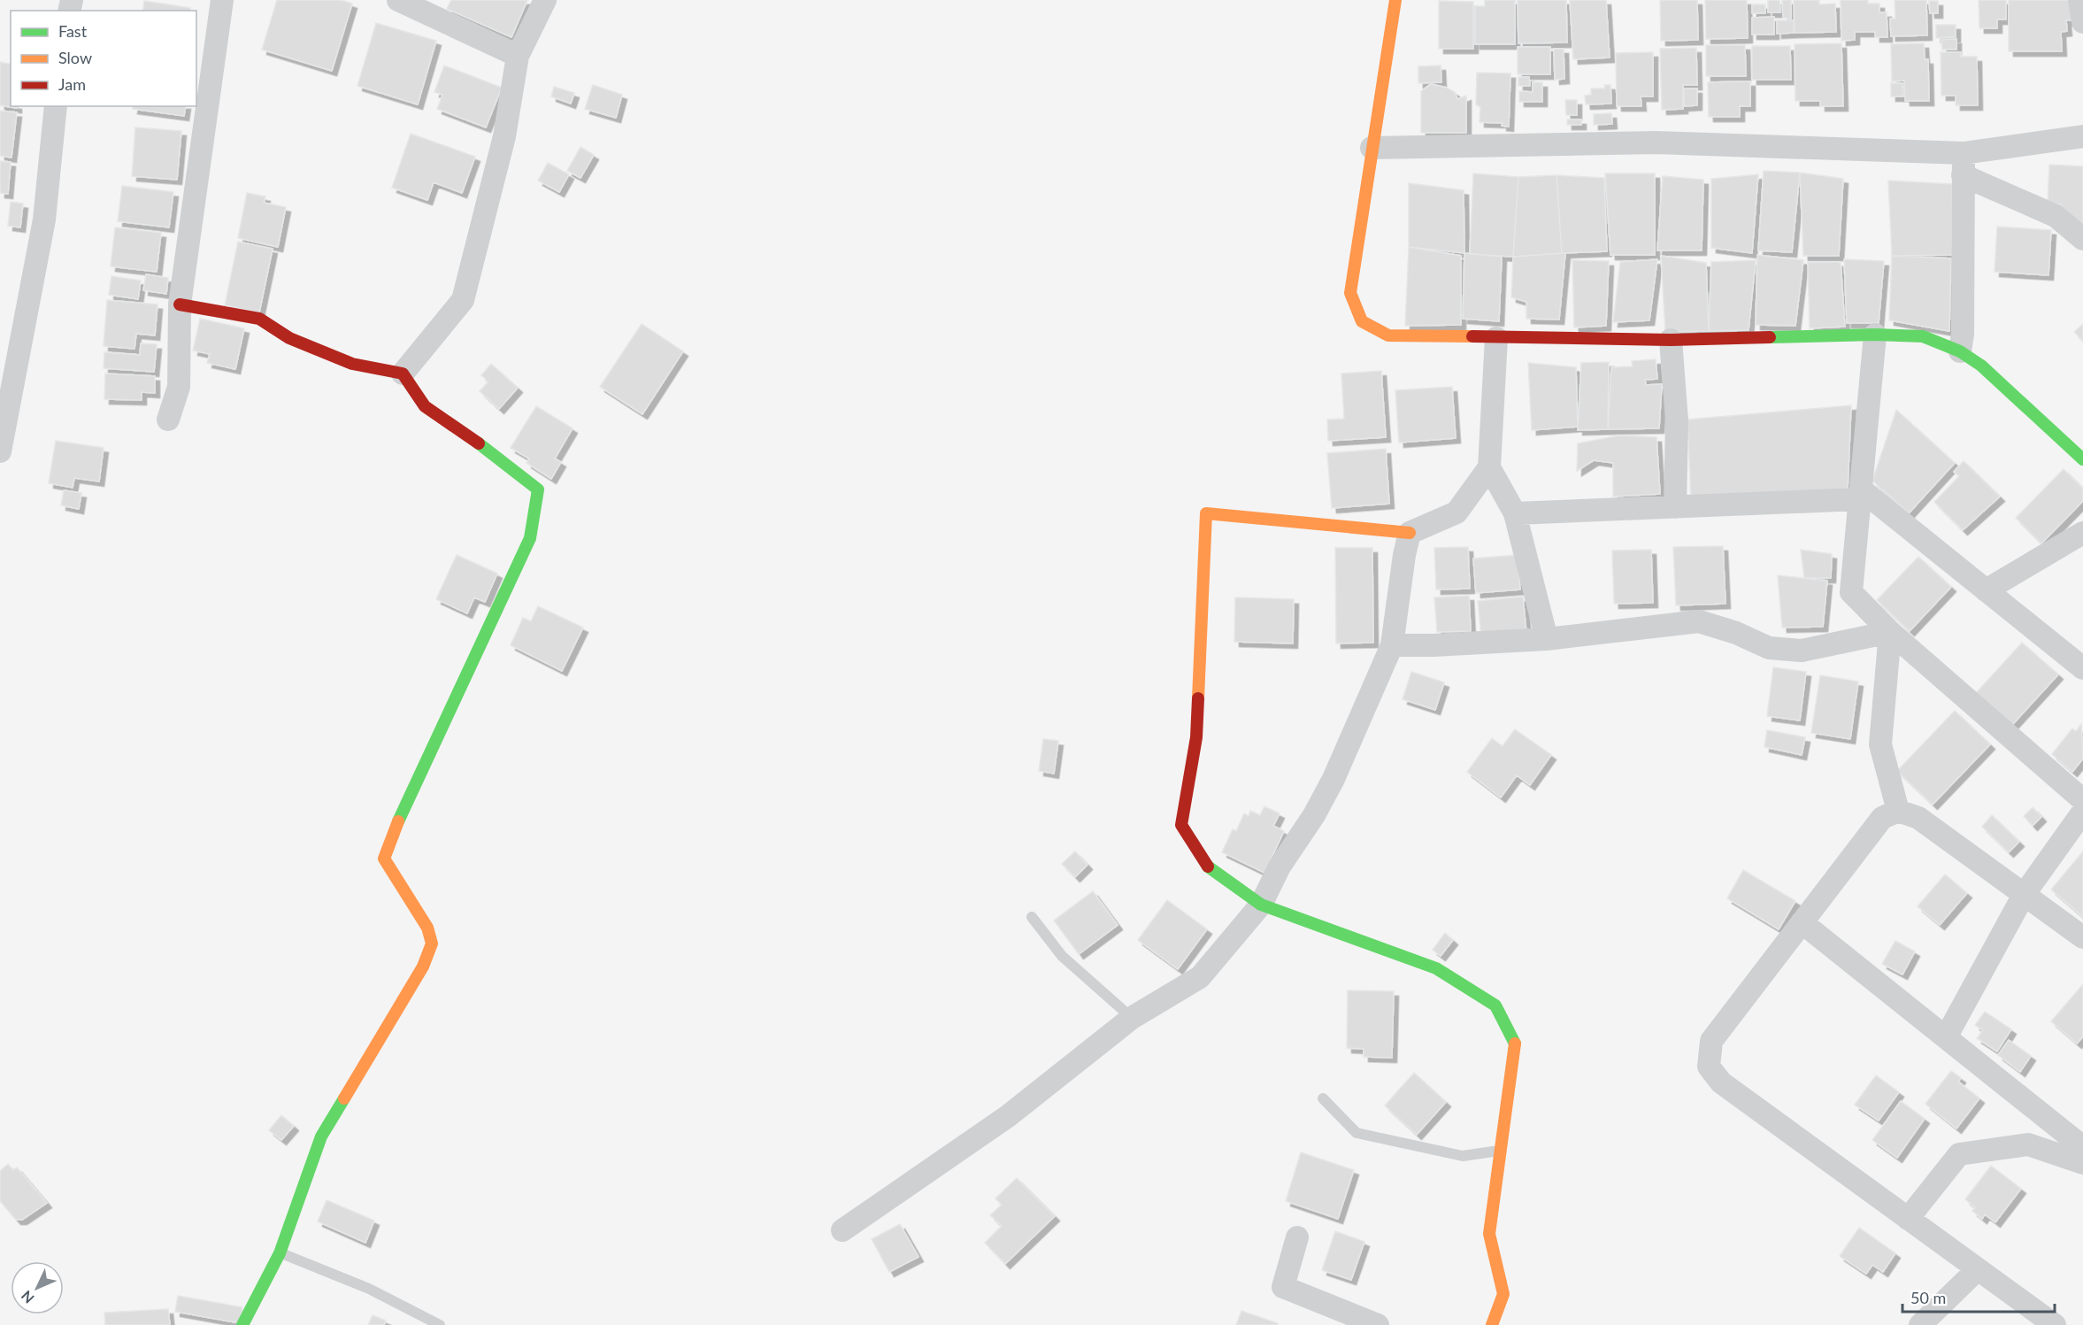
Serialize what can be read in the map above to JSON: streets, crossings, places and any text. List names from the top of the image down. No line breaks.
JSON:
{"legend":["Fast","Slow","Jam"],"scale_bar":"50 m","north":"bottom left"}
